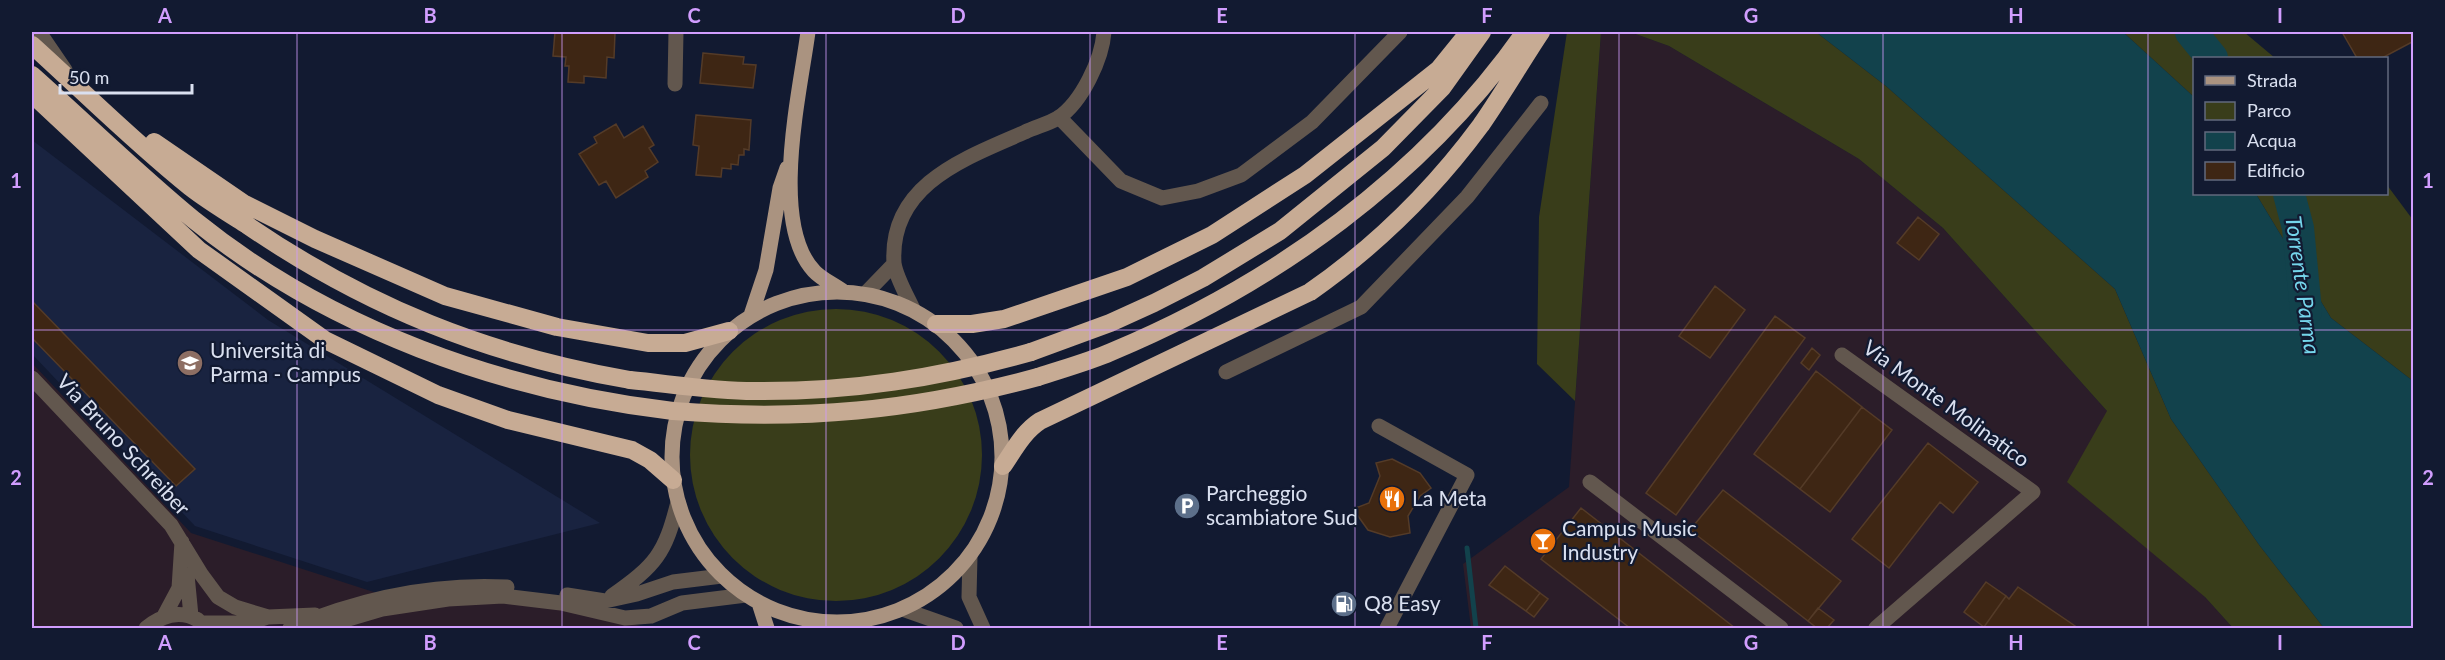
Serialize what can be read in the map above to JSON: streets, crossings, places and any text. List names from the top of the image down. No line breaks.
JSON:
{"streets":{"street":["Via Monte Molinatico","Via Bruno Schreiber"]},"water":["Torrente Parma"],"places":{"school or university":["Università di Parma - Campus"],"restaurant":["La Meta"],"parking":["Parcheggio scambiatore Sud"],"bar":["Campus Music Industry"],"fuel station":["Q8 Easy"]},"legend":["Strada","Parco","Acqua","Edificio"],"scale_bar":"50 m","grid":{"columns":["A","B","C","D","E","F","G","H","I"],"rows":["1","2"]}}
